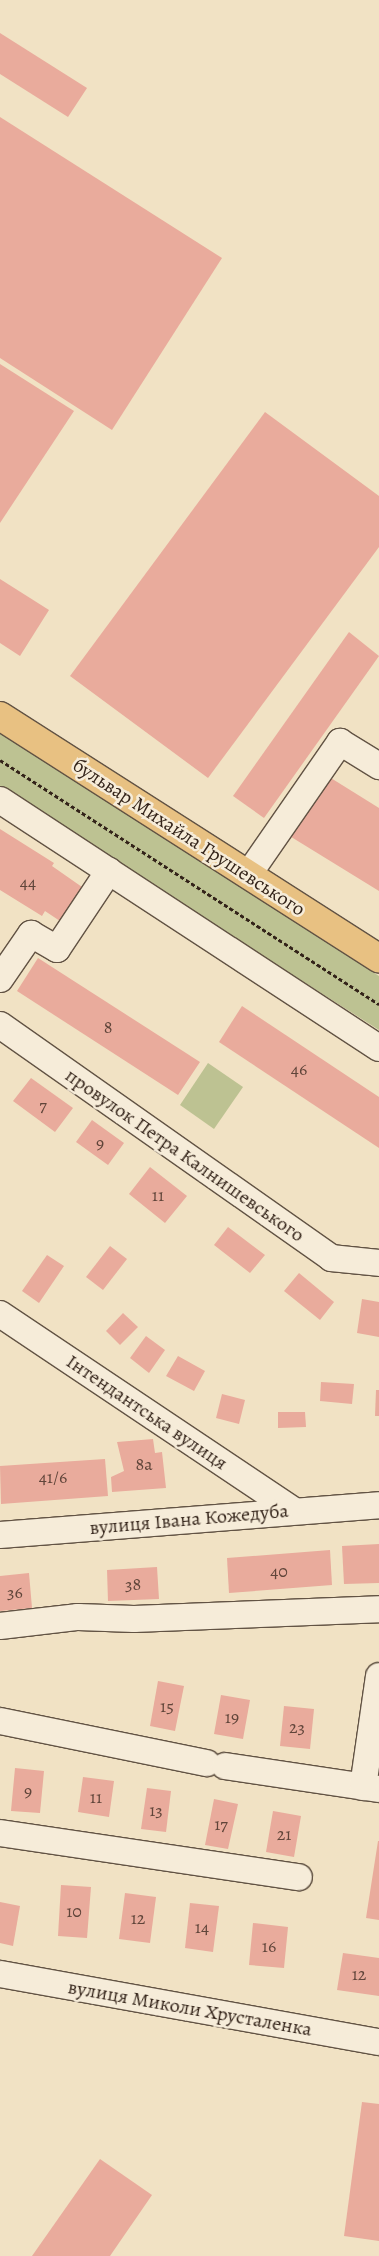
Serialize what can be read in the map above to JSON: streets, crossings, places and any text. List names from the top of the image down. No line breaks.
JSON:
{"streets":{"main road":["бульвар Михайла Грушевського"],"street":["провулок Петра Калнишевського","Інтендантська вулиця","вулиця Івана Кожедуба","вулиця Миколи Хрусталенка"]},"crossings":[["Інтендантська вулиця","вулиця Івана Кожедуба"]],"house_numbers":["44","8","46","7","9","11","8а","41/6","40","38","36","15","19","23","9","11","13","17","21","10","12","14","16","12"]}
